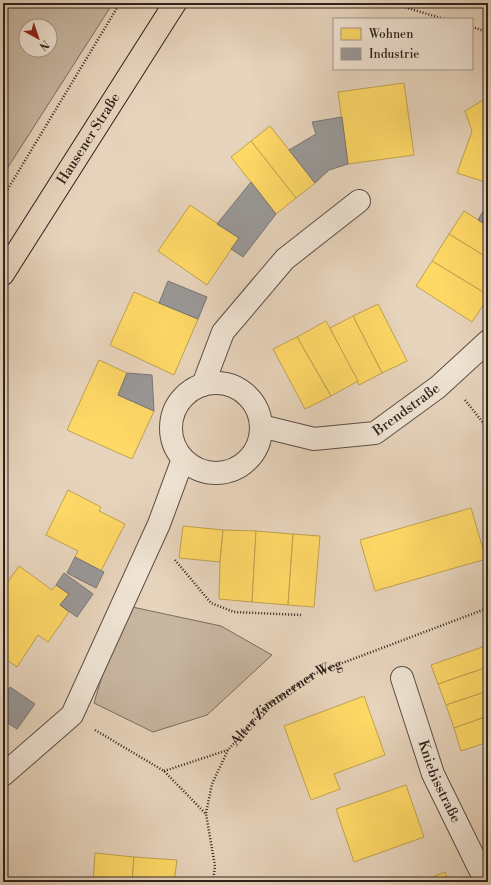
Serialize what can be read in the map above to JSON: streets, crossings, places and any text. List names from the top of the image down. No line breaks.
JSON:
{"streets":{"main road":["Hausener Straße"],"street":["Brendstraße","Kniebisstraße"],"path":["Alter Zimmerner Weg"]},"legend":["Wohnen","Industrie"],"north":"bottom right"}
